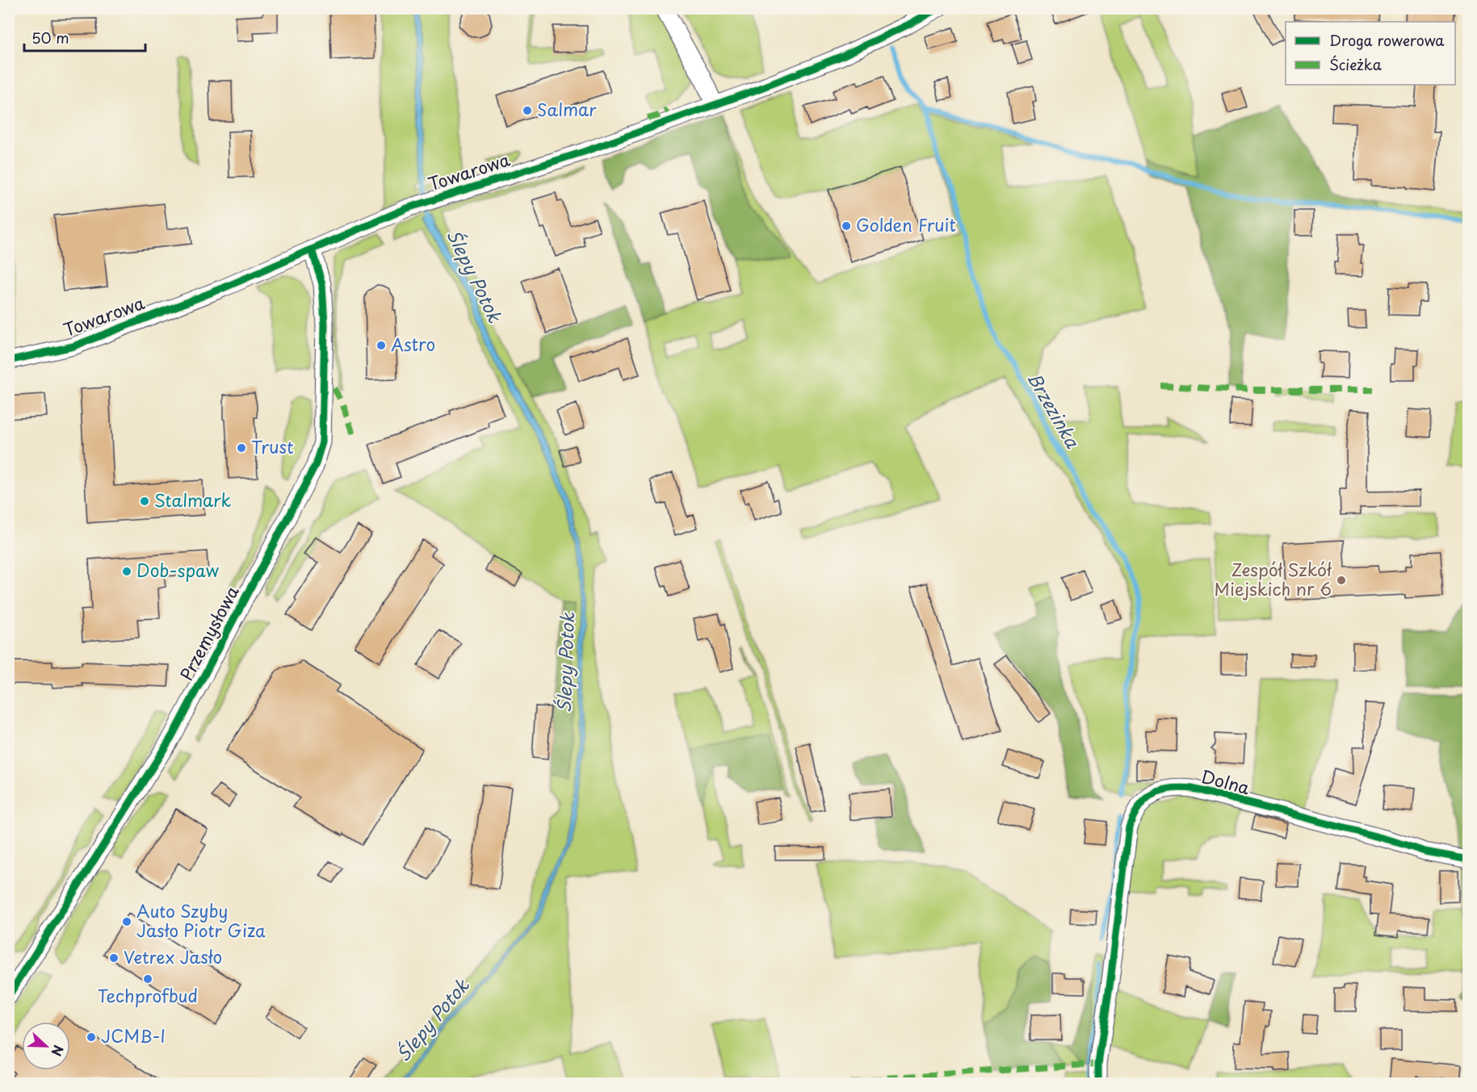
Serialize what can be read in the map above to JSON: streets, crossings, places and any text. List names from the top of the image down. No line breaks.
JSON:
{"streets":{"street":["Towarowa","Przemysłowa","Dolna"]},"crossings":[["Towarowa","Przemysłowa"]],"water":["Ślepy Potok","Brzezinka"],"places":["Salmar","Golden Fruit","Astro","Trust","Stalmark","Dob-spaw","Zespół Szkół Miejskich nr 6","Auto Szyby Jasło Piotr Giza","Vetrex Jasło","Techprofbud","JCMB-I"],"legend":["Droga rowerowa","Ścieżka"],"scale_bar":"50 m","north":"right"}
